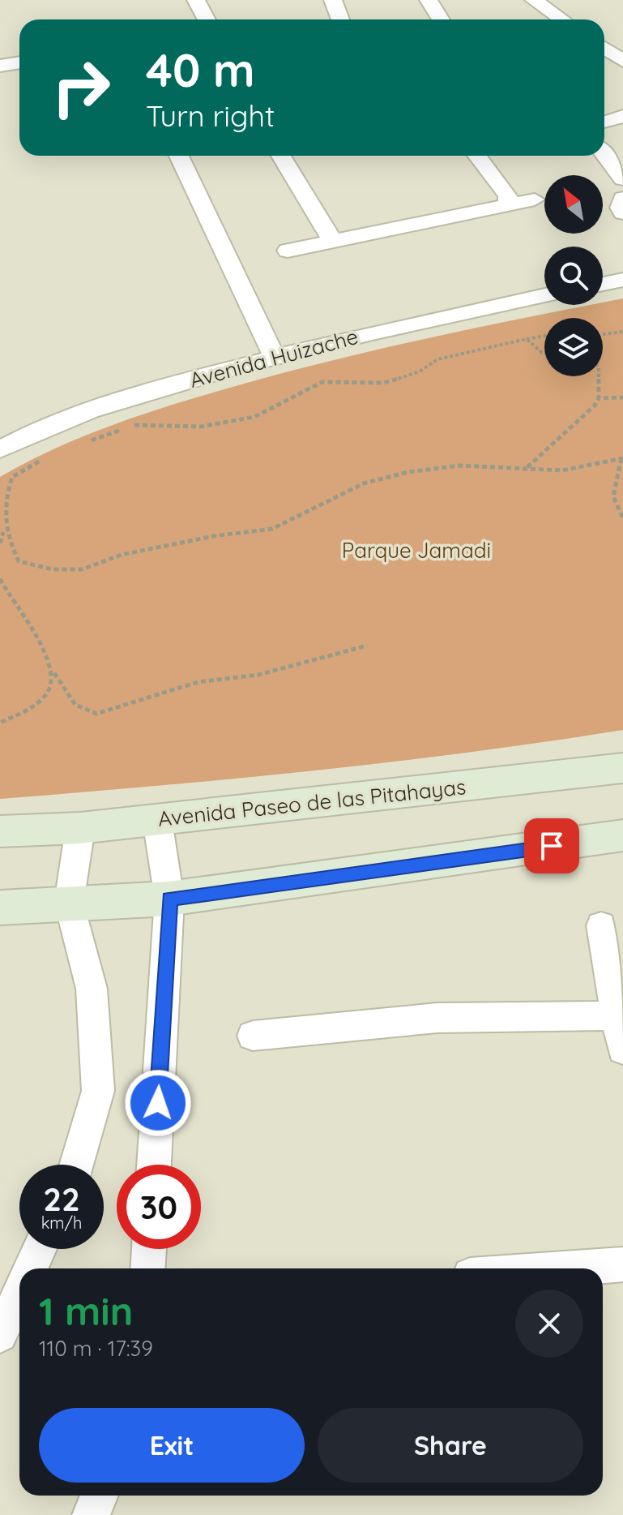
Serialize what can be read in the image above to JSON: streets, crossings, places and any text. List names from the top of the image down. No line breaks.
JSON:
{"streets":{"street":["Avenida Huizache","Avenida Paseo de las Pitahayas"]},"parks":["Parque Jamadi"],"north":"top left","page":{"turn":["40 m","Turn right"],"speed":"22 km/h","limit":"30","heading":["1 min","110 m · 17:39"],"buttons":["Exit","Share"]}}
